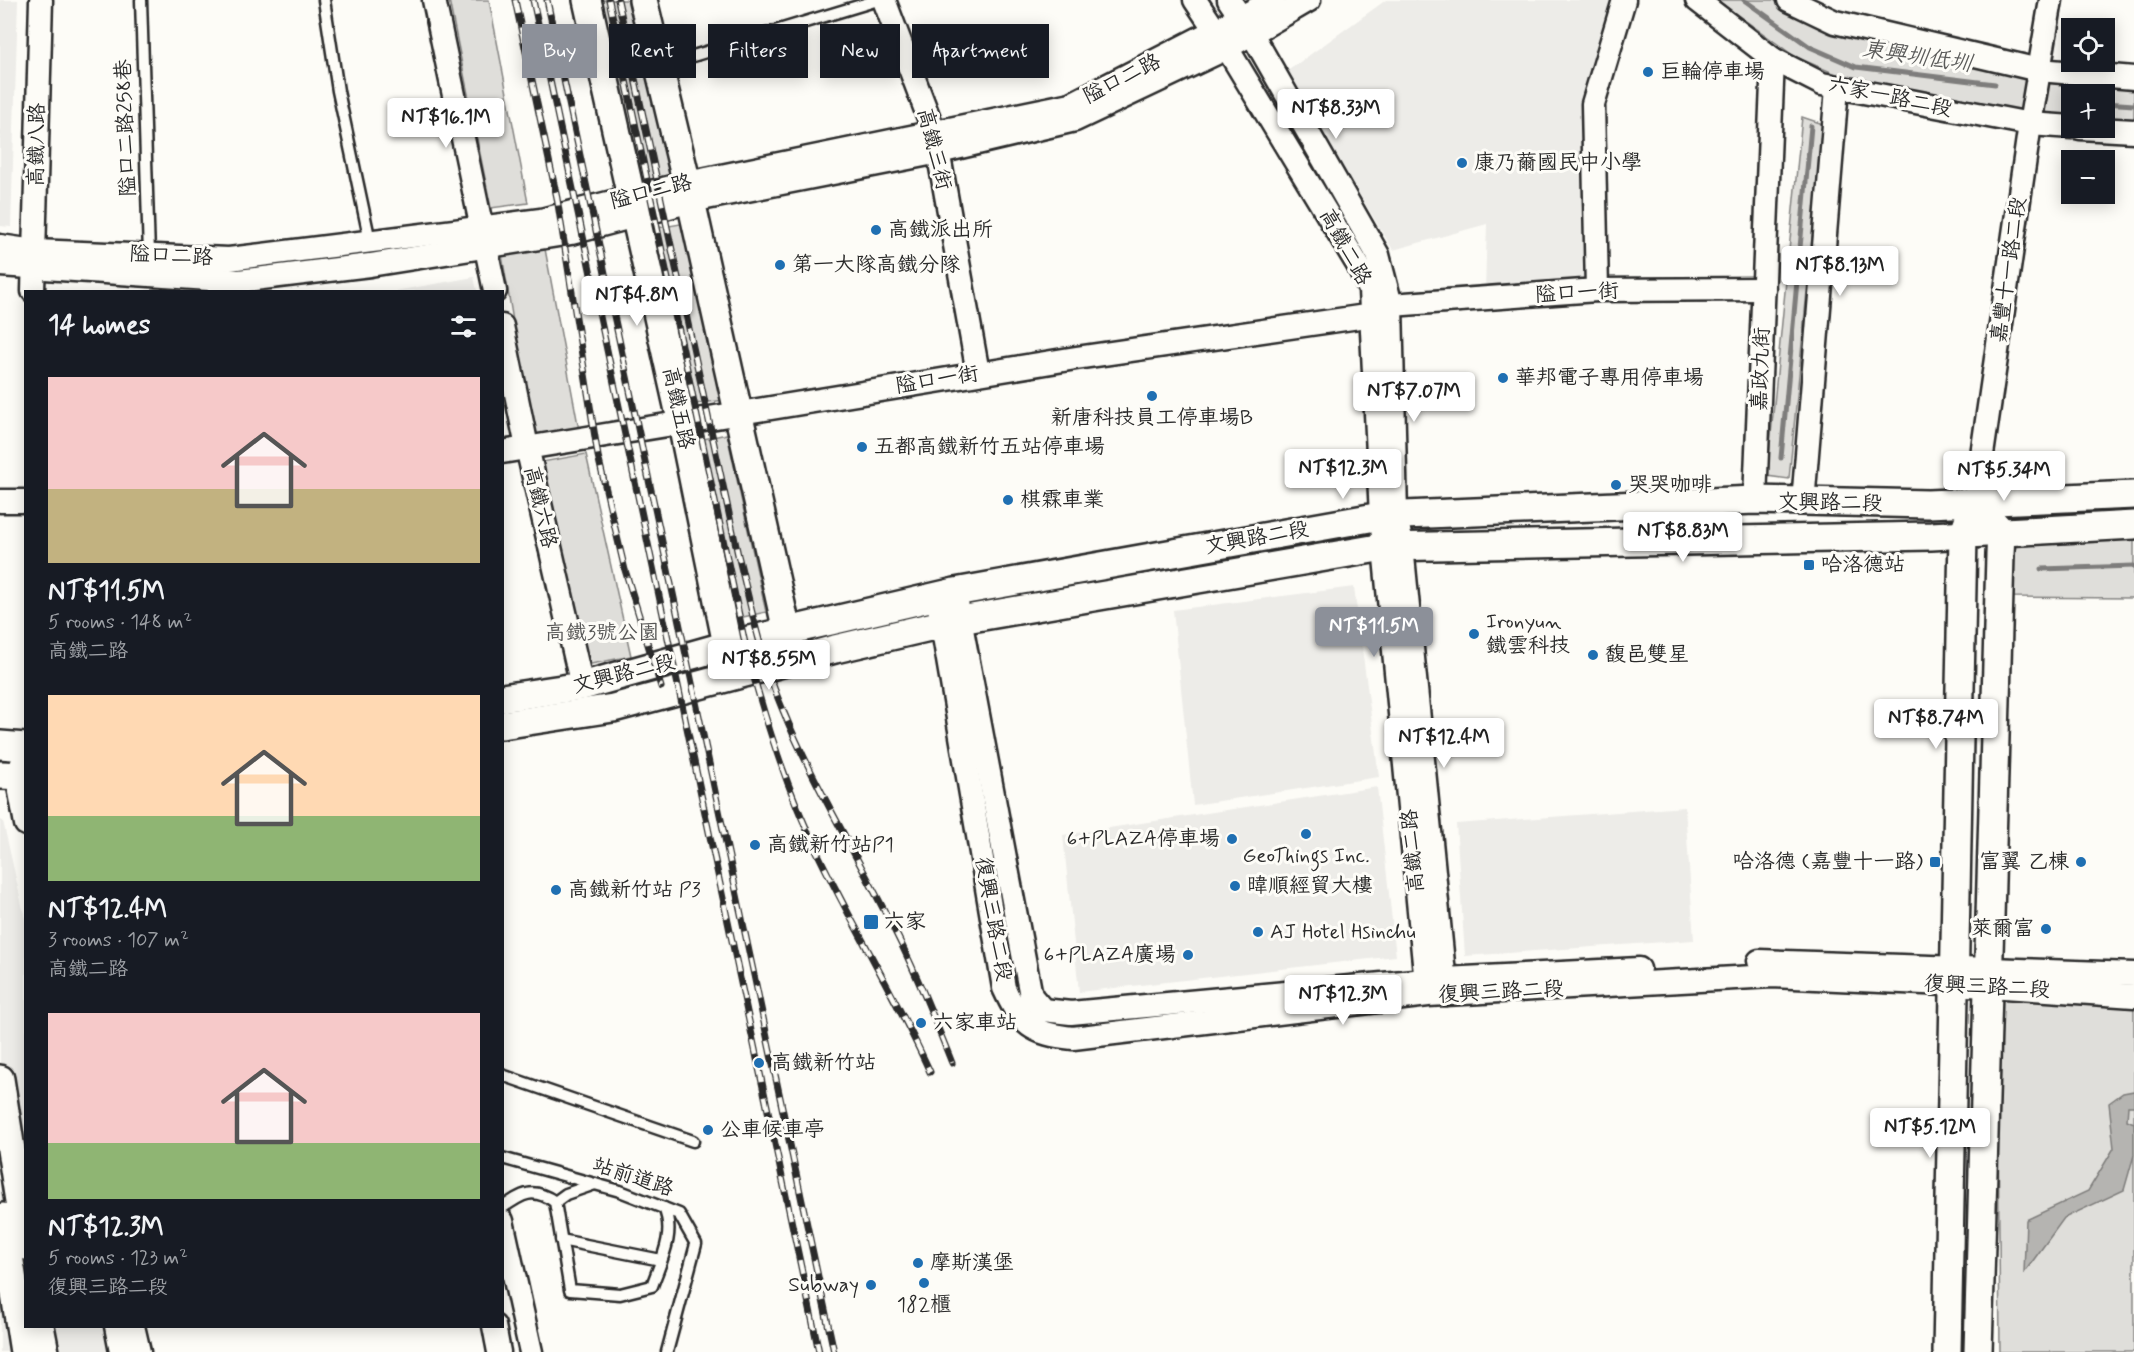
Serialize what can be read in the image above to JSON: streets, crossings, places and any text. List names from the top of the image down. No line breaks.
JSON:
{"streets":{"street":["隘口二路","六家一路二段","高鐵八路","高鐵三街","高鐵二路","嘉豐十一路二段","隘口一街","嘉政九街","高鐵五路","文興路二段","高鐵六路","復興三路二段"],"lane":["隘口二路258巷","站前道路"]},"crossings":[["隘口二路","隘口二路258巷"],["隘口二路","高鐵八路"],["隘口二路","高鐵三街"],["隘口二路","高鐵二路"],["隘口二路","高鐵五路"],["六家一路二段","嘉豐十一路二段"],["六家一路二段","嘉政九街"],["高鐵三街","隘口一街"],["高鐵二路","隘口一街"],["高鐵二路","文興路二段"],["高鐵二路","復興三路二段"],["嘉豐十一路二段","文興路二段"],["隘口一街","嘉政九街"],["隘口一街","高鐵五路"],["隘口一街","高鐵六路"],["嘉政九街","文興路二段"],["高鐵五路","文興路二段"],["文興路二段","高鐵六路"],["文興路二段","復興三路二段"]],"water":["東興圳低圳"],"parks":["高鐵3號公園"],"places":{"other":["巨輪停車場","康乃薾國民中小學","高鐵派出所","第一大隊高鐵分隊","華邦電子專用停車場","新唐科技員工停車場B","五都高鐵新竹五站停車場","哭哭咖啡","棋霖車業","Ironyun 鐵雲科技","馥邑雙星","GeoThings Inc.","6+PLAZA停車場","高鐵新竹站P1","富翼 乙棟","暐順經貿大樓","高鐵新竹站 P3","萊爾富","AJ Hotel Hsinchu","6+PLAZA廣場","六家車站","高鐵新竹站","公車候車亭","摩斯漢堡","182櫃","Subway"],"transit":["哈洛德站","哈洛德 (嘉豐十一路)","六家"]},"page":{"map_buttons":["+","−"],"chip":["Buy","Rent","Filters","New","Apartment"],"price":["NT$8.33M","NT$16.1M","NT$8.13M","NT$4.8M","NT$7.07M","NT$12.3M","NT$5.34M","NT$8.83M","NT$11.5M","NT$8.55M","NT$8.74M","NT$12.4M","NT$12.3M","NT$5.12M"],"heading":"14 homes","list":[{"name":"NT$11.5M","note":"5 rooms · 148 m² · 高鐵二路"},{"name":"NT$12.4M","note":"3 rooms · 107 m² · 高鐵二路"},{"name":"NT$12.3M","note":"5 rooms · 123 m² · 復興三路二段"}]}}
